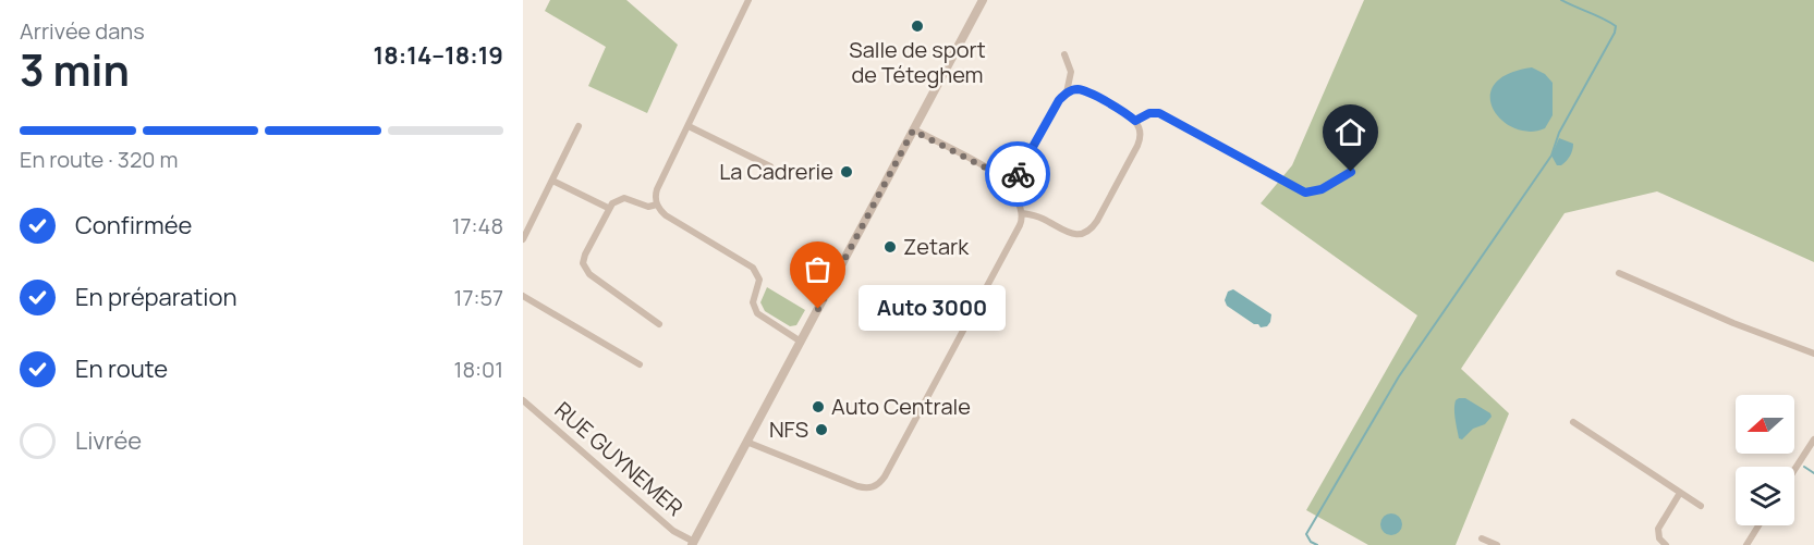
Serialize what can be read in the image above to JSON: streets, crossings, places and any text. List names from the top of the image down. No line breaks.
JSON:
{"streets":{"street":["RUE GUYNEMER"]},"places":["Salle de sport de Téteghem","La Cadrerie","Zetark","Auto 3000","Auto Centrale","NFS"],"north":"left","page":{"heading":["3 min","Arrivée dans","18:14–18:19"],"bar":"En route · 320 m","list":[["Confirmée","17:48"],["En préparation","17:57"],["En route","18:01"],"Livrée"],"bubble":"Auto 3000"}}
